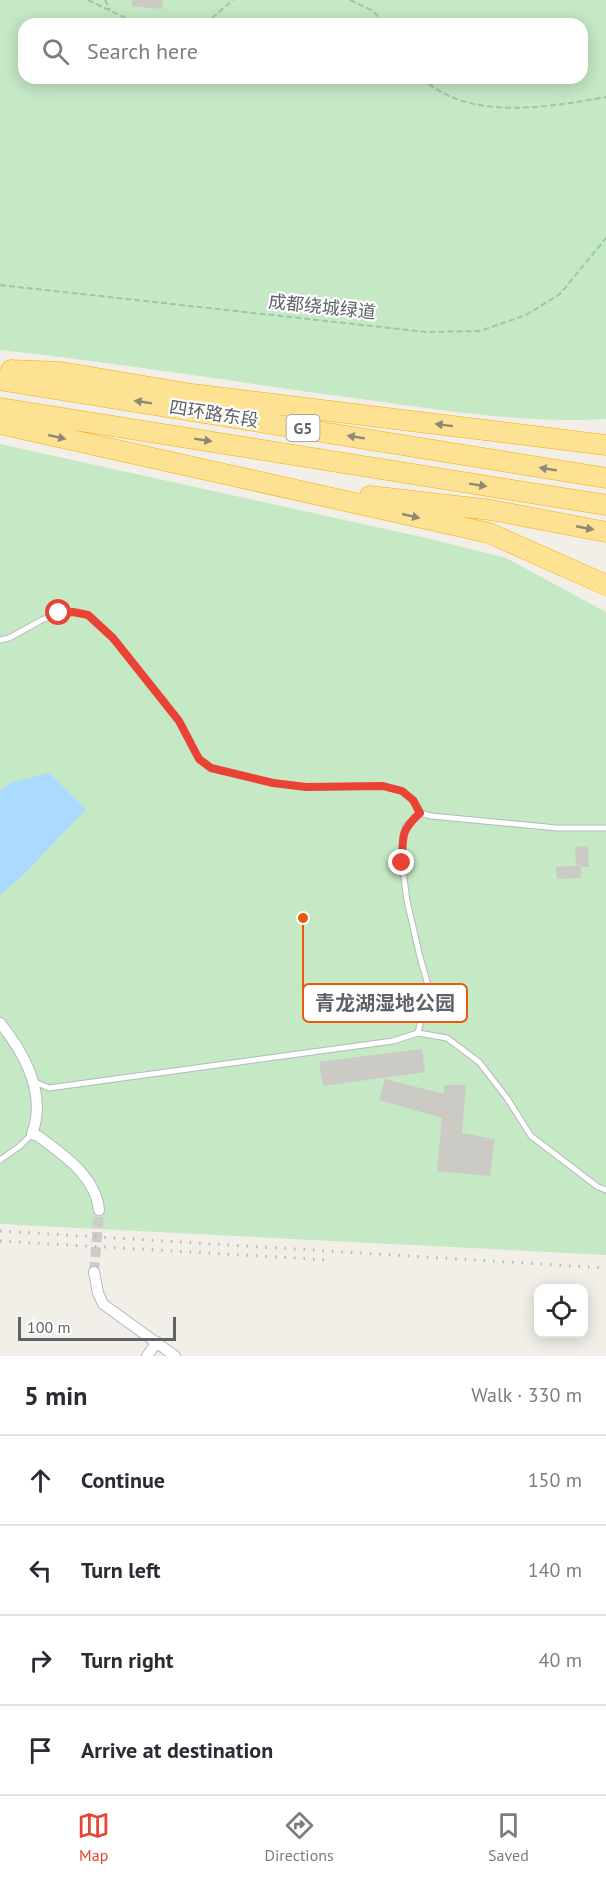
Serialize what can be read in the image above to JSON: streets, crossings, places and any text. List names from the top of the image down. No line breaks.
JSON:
{"streets":{"highway":["四环路东段","G5"],"path":["成都绕城绿道"]},"places":["青龙湖湿地公园"],"scale_bar":"100 m","page":{"search":"Search here","scale":"100 m","heading":["5 min","Walk · 330 m"],"list":[["Continue","150 m"],["Turn left","140 m"],["Turn right","40 m"],"Arrive at destination"],"nav":["Map","Directions","Saved"]}}
